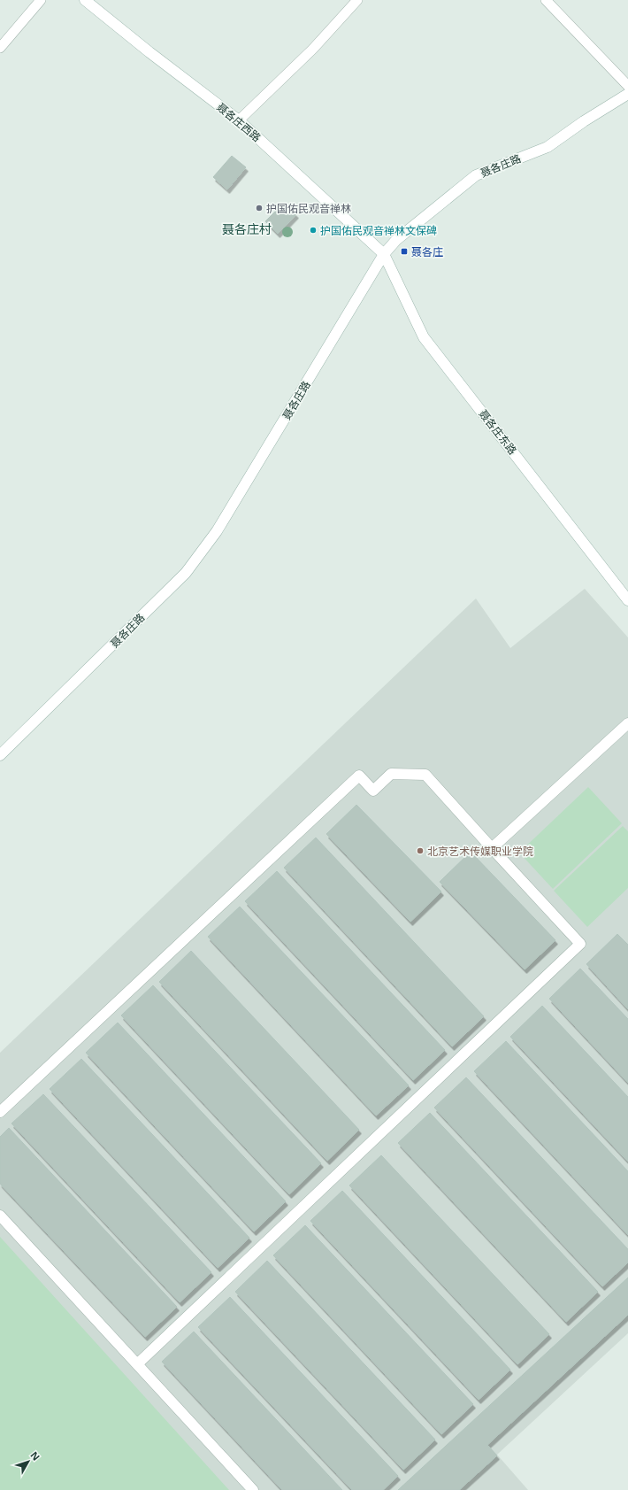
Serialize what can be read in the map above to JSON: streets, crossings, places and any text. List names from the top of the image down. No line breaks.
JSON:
{"streets":{"street":["聂各庄西路","聂各庄路","聂各庄东路"]},"crossings":[["聂各庄西路","聂各庄路"],["聂各庄西路","聂各庄东路"],["聂各庄路","聂各庄东路"]],"districts":["聂各庄村"],"places":{"other":["护国佑民观音禅林","护国佑民观音禅林文保碑","北京艺术传媒职业学院"],"transit":["聂各庄"]},"north":"top right"}
